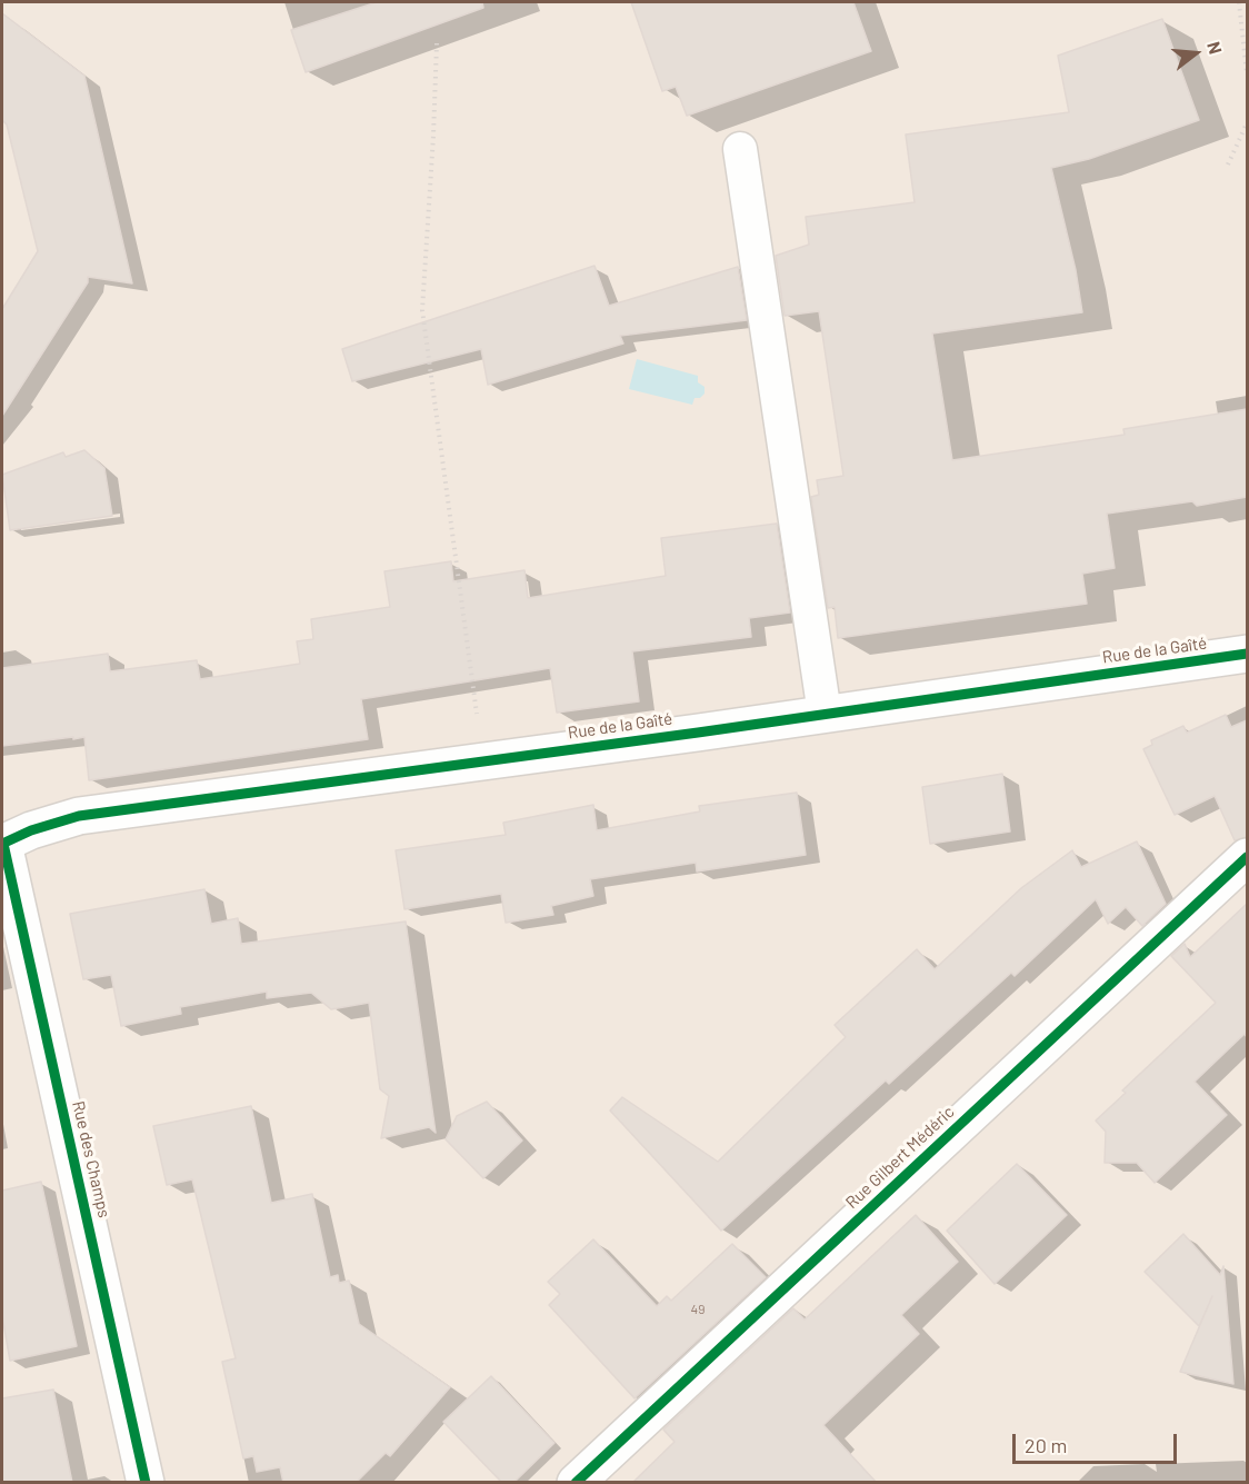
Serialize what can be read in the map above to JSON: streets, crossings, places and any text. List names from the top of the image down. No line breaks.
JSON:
{"streets":{"street":["Rue de la Gaîté","Rue Gilbert Médéric","Rue des Champs"]},"crossings":[["Rue de la Gaîté","Rue des Champs"]],"house_numbers":["49"],"scale_bar":"20 m","north":"right"}
